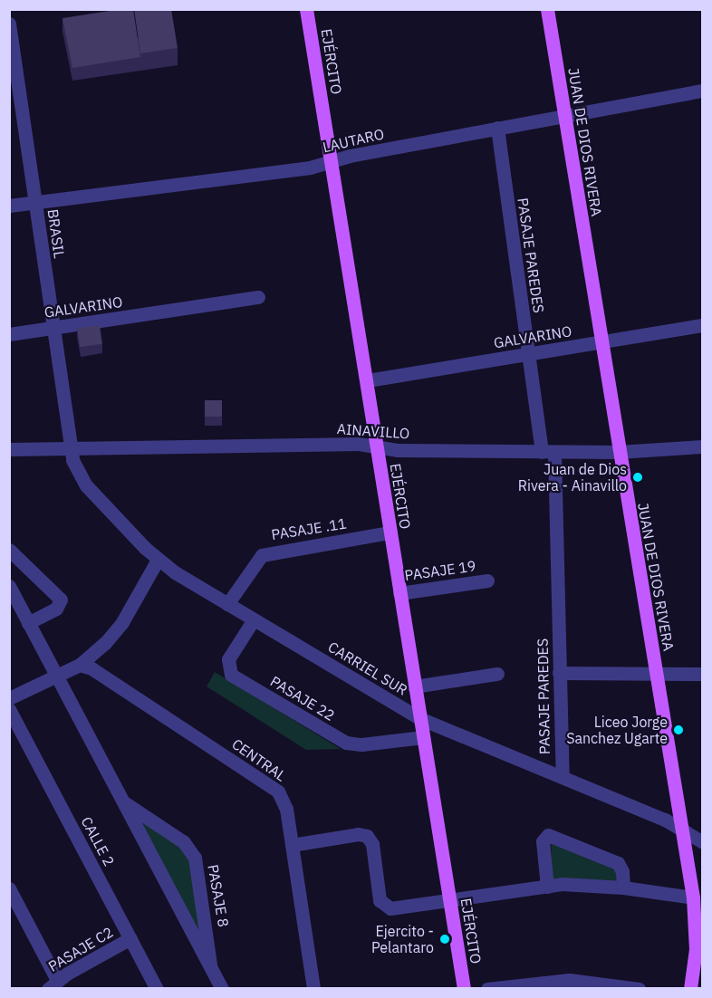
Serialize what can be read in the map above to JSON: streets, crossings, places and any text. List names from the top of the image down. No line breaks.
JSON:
{"streets":{"main road":["EJÉRCITO","JUAN DE DIOS RIVERA"],"street":["LAUTARO","BRASIL","PASAJE PAREDES","GALVARINO","AINAVILLO","PASAJE .11","PASAJE 19","CARRIEL SUR","PASAJE 22","CENTRAL","CALLE 2","PASAJE 8","PASAJE C2"]},"crossings":[["EJÉRCITO","LAUTARO"],["EJÉRCITO","GALVARINO"],["EJÉRCITO","AINAVILLO"],["EJÉRCITO","PASAJE .11"],["EJÉRCITO","PASAJE 19"],["EJÉRCITO","CARRIEL SUR"],["EJÉRCITO","PASAJE 22"],["LAUTARO","JUAN DE DIOS RIVERA"],["LAUTARO","BRASIL"],["LAUTARO","PASAJE PAREDES"],["JUAN DE DIOS RIVERA","GALVARINO"],["JUAN DE DIOS RIVERA","AINAVILLO"],["JUAN DE DIOS RIVERA","CARRIEL SUR"],["BRASIL","GALVARINO"],["BRASIL","AINAVILLO"],["BRASIL","CARRIEL SUR"],["PASAJE PAREDES","GALVARINO"],["PASAJE PAREDES","AINAVILLO"],["PASAJE PAREDES","CARRIEL SUR"],["AINAVILLO","CARRIEL SUR"],["PASAJE .11","CARRIEL SUR"],["CARRIEL SUR","PASAJE 22"],["CALLE 2","PASAJE C2"]],"places":["Juan de Dios Rivera - Ainavillo","Liceo Jorge Sanchez Ugarte","Ejercito - Pelantaro"]}
